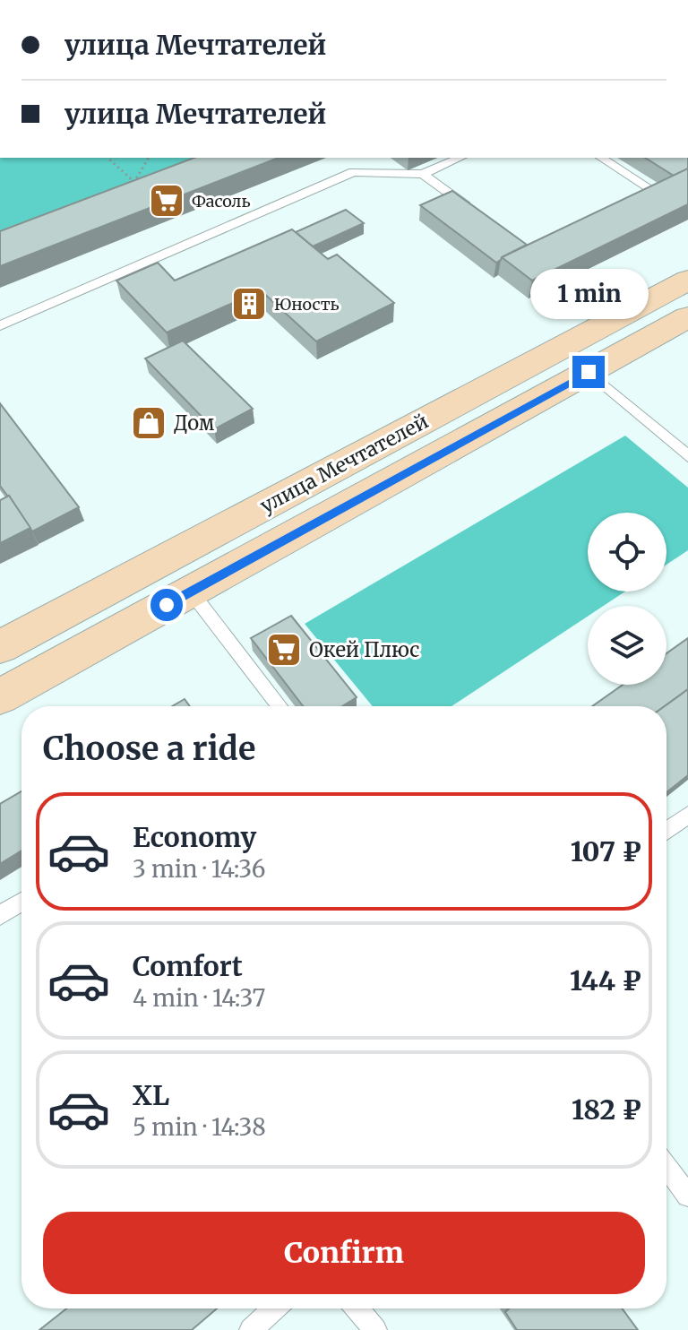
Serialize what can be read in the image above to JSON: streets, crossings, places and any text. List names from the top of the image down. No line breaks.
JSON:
{"streets":{"street":["улица Мечтателей"]},"places":{"supermarket":["Фасоль","Окей Плюс"],"building":["Юность"],"shop":["Дом"]},"page":{"banner":["улица Мечтателей","улица Мечтателей"],"bubble":"1 min","heading":"Choose a ride","list":[{"name":"Economy","note":"3 min · 14:36","value":"107 ₽"},{"name":"Comfort","note":"4 min · 14:37","value":"144 ₽"},{"name":"XL","note":"5 min · 14:38","value":"182 ₽"}],"buttons":"Confirm"}}
